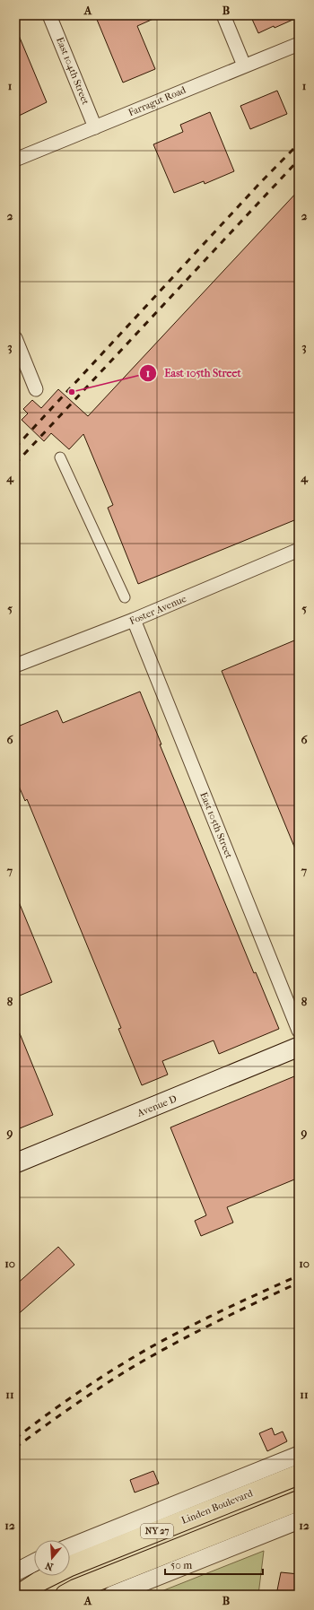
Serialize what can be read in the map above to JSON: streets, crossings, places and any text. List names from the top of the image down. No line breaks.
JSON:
{"streets":{"highway":["Linden Boulevard","NY 27"],"main road":["Avenue D"],"street":["East 104th Street","Farragut Road","Foster Avenue","East 105th Street"]},"crossings":[["East 104th Street","Farragut Road"],["Foster Avenue","East 105th Street"]],"places":["East 105th Street"],"scale_bar":"50 m","north":"bottom","grid":{"columns":["A","B"],"rows":["1","2","3","4","5","6","7","8","9","10","11","12"]}}
